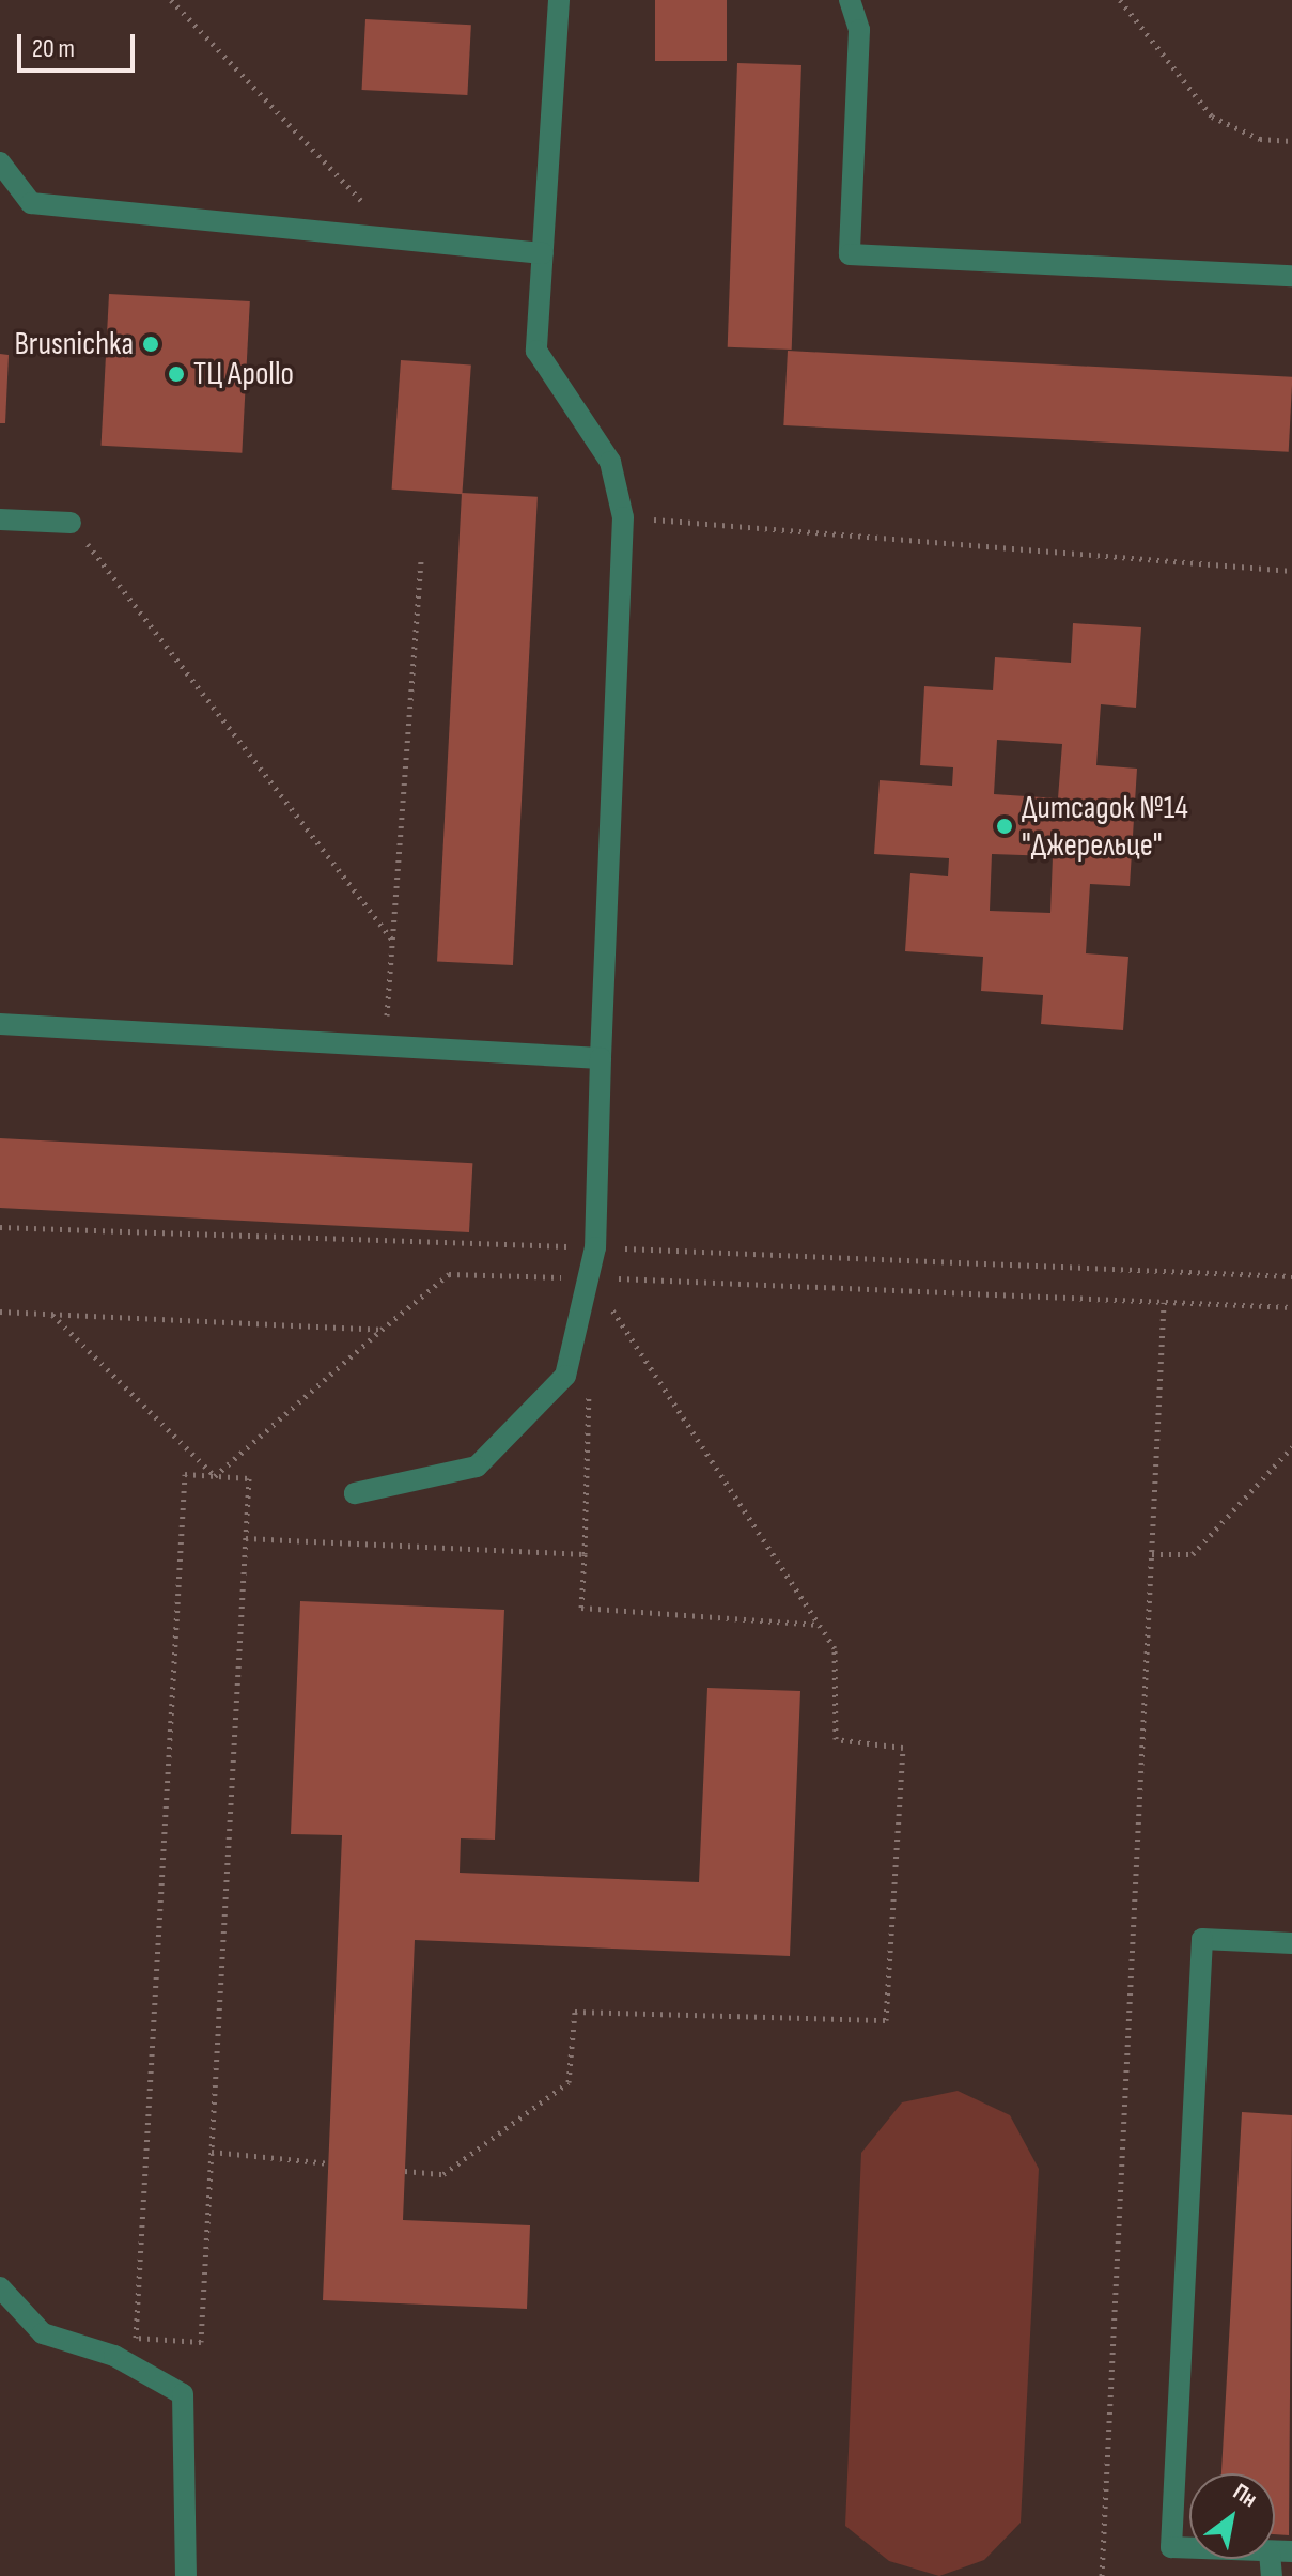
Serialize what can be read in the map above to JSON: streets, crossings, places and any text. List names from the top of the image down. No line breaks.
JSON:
{"places":["Brusnichka","ТЦ Apollo","Дитсадок №14 \"Джерельце\""],"scale_bar":"20 m","north":"top right"}
